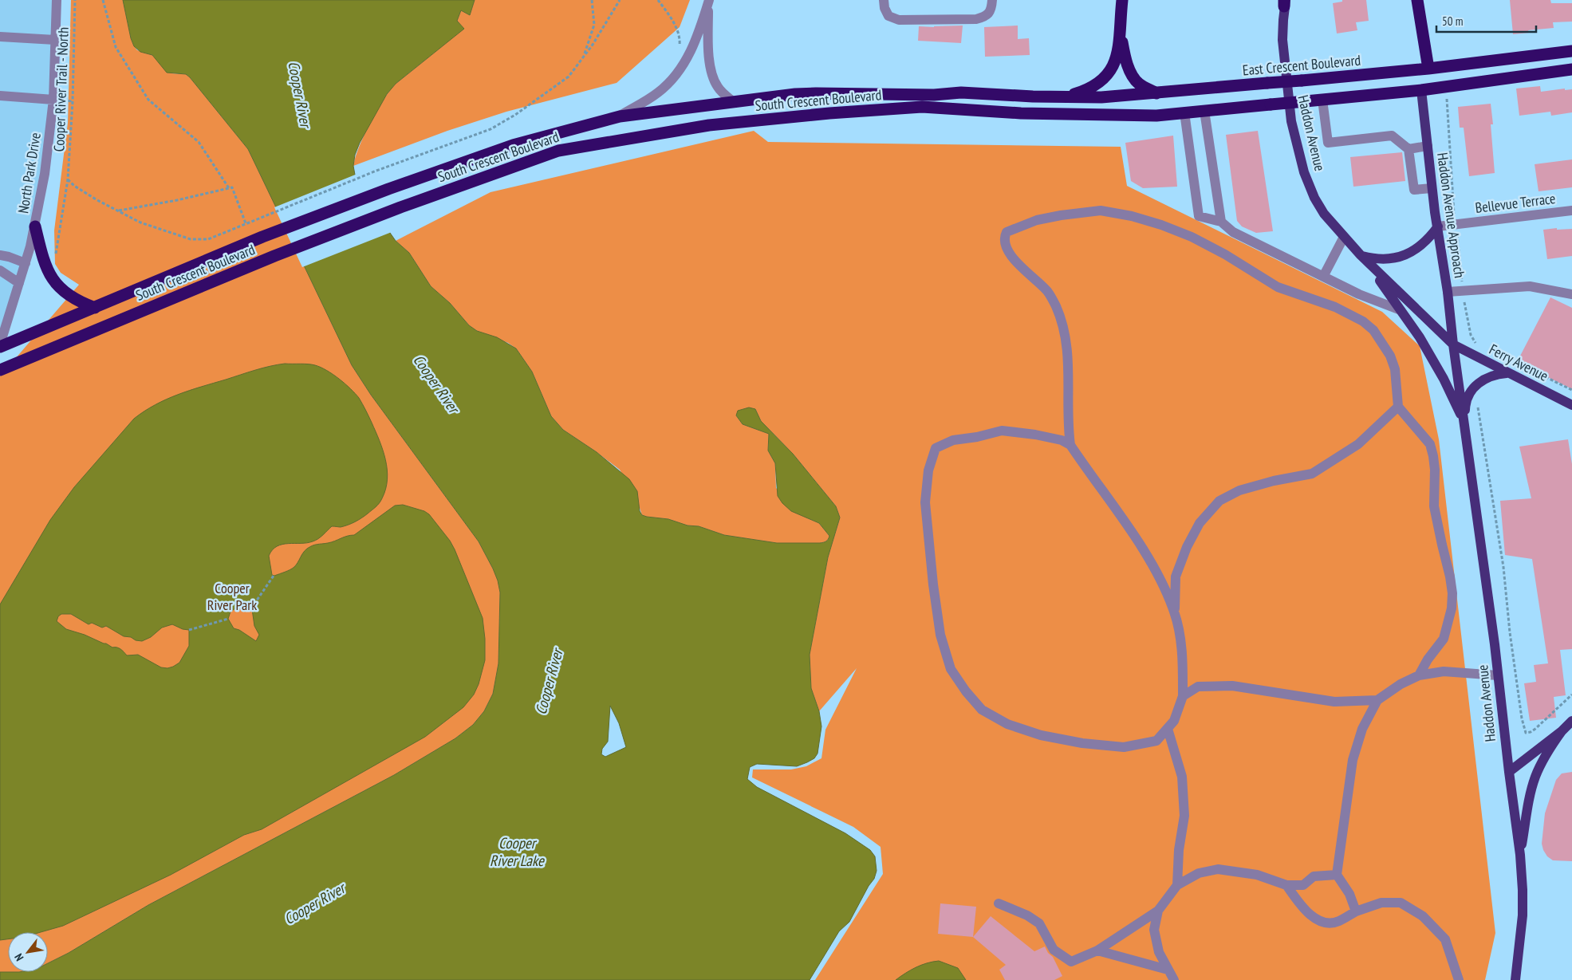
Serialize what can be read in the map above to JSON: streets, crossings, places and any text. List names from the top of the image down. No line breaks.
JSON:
{"streets":{"highway":["East Crescent Boulevard","South Crescent Boulevard"],"main road":["Haddon Avenue","Haddon Avenue Approach","Ferry Avenue"],"street":["North Park Drive","Bellevue Terrace"],"path":["Cooper River Trail - North"]},"crossings":[["East Crescent Boulevard","South Crescent Boulevard"],["South Crescent Boulevard","North Park Drive"],["Haddon Avenue","Haddon Avenue Approach"],["Haddon Avenue","Ferry Avenue"],["Bellevue Terrace","Haddon Avenue Approach"],["Haddon Avenue Approach","Ferry Avenue"]],"water":["Cooper River","Cooper River Lake"],"parks":["Cooper River Park"],"scale_bar":"50 m","north":"bottom left"}
